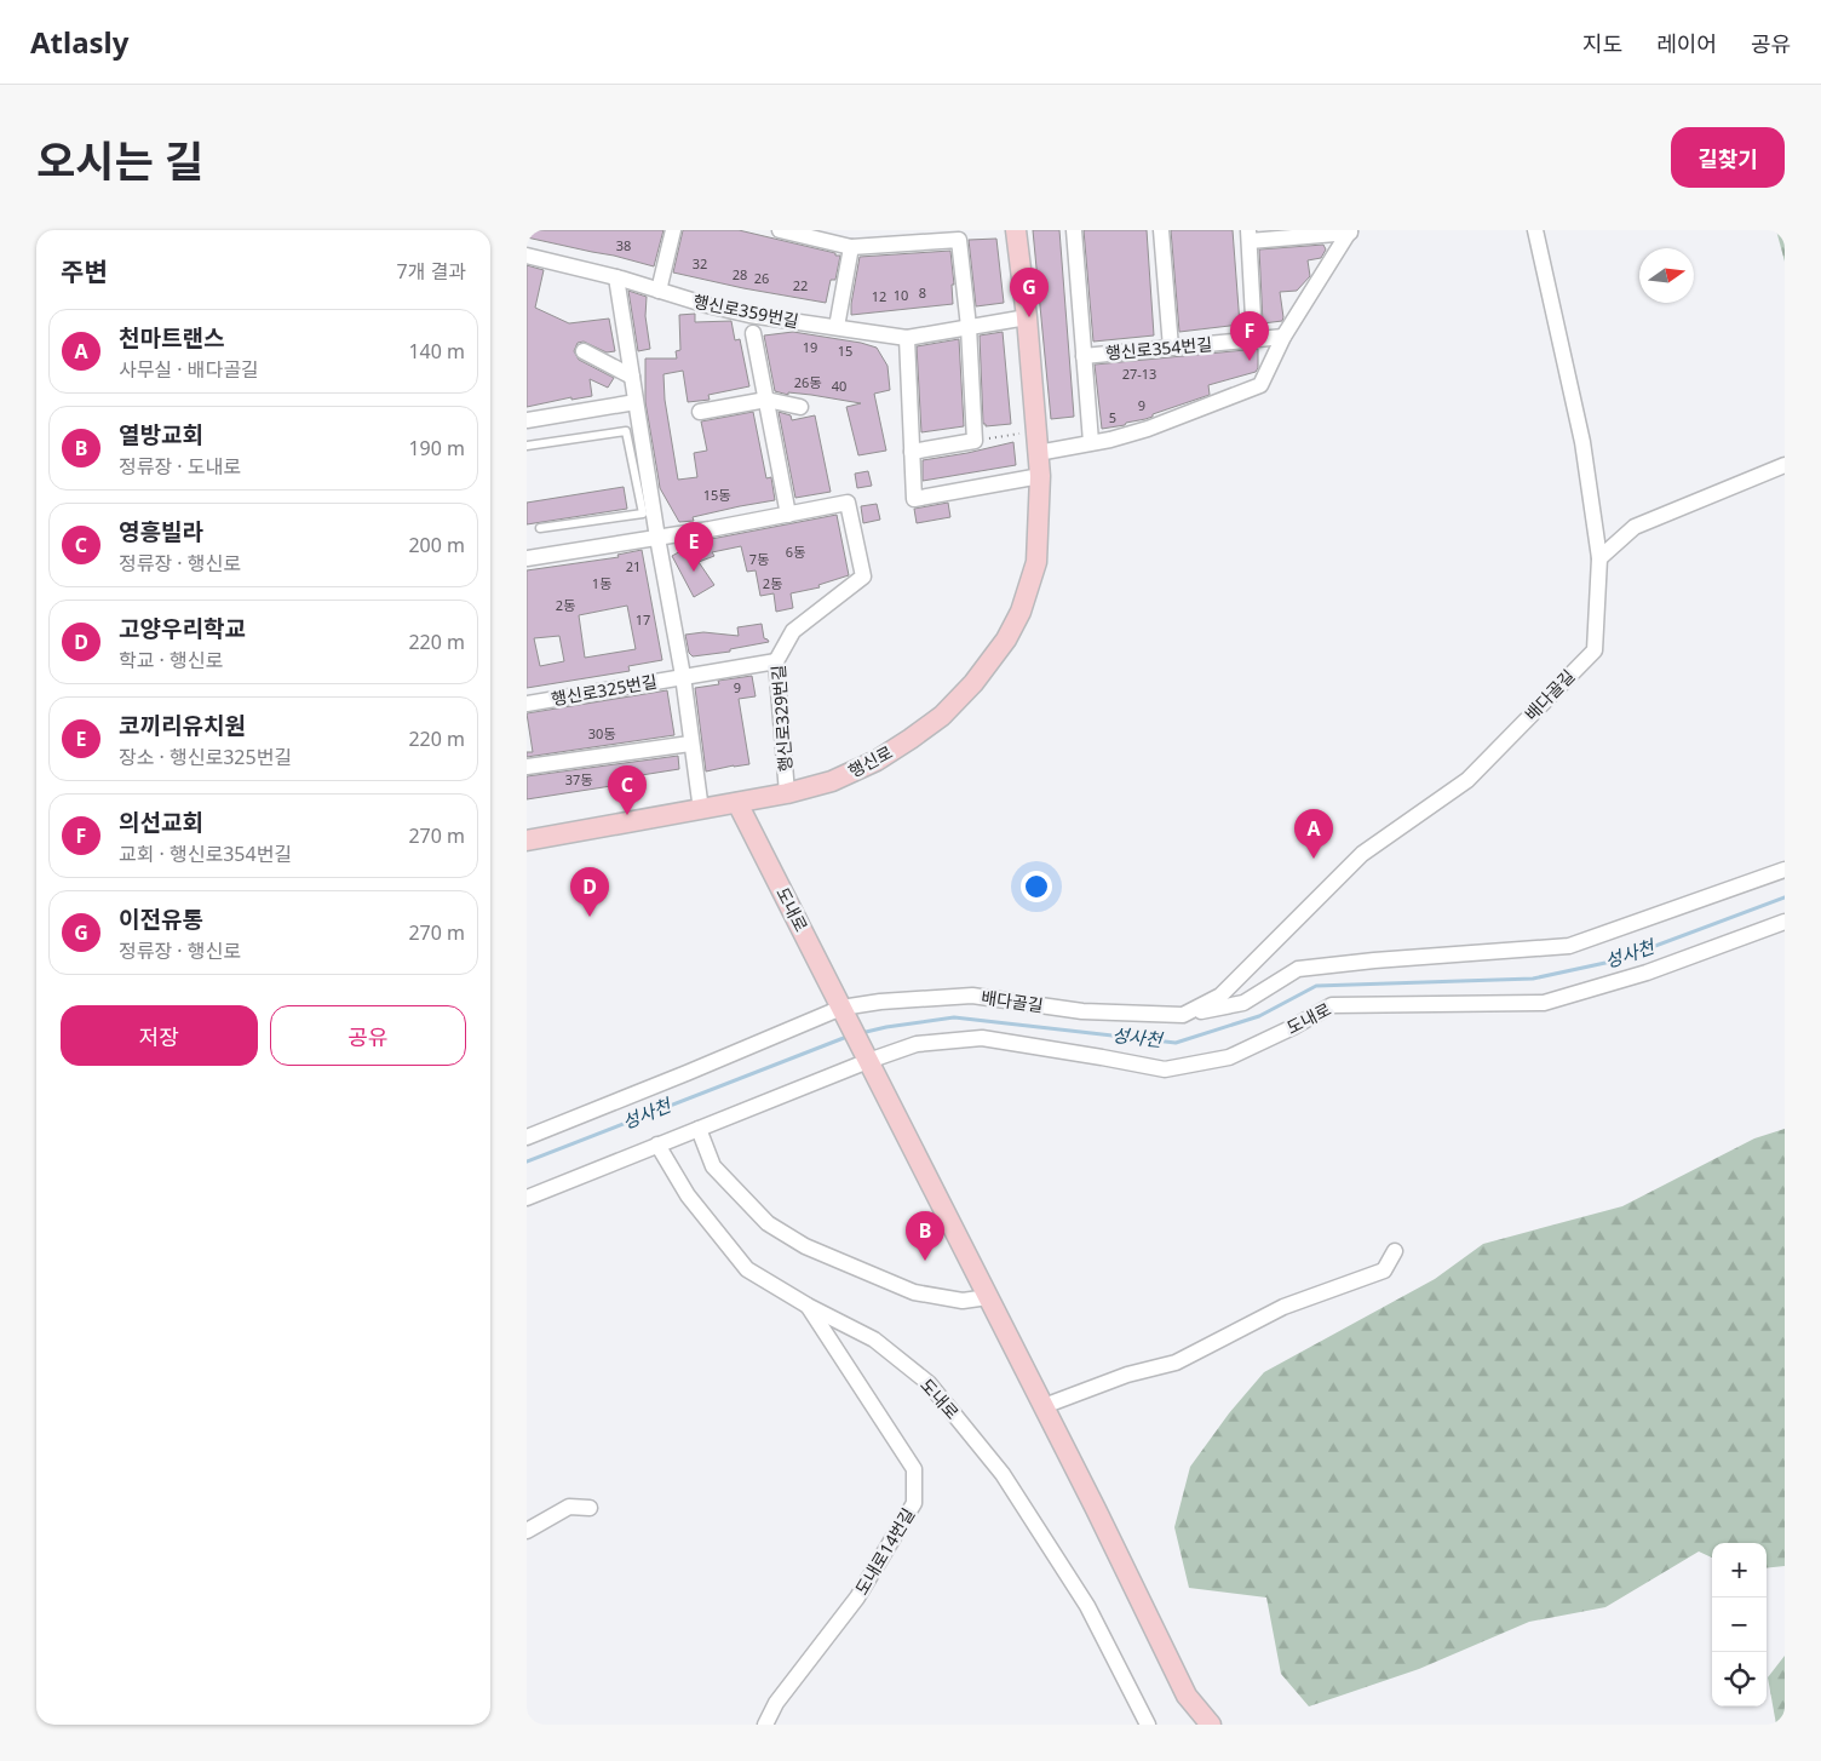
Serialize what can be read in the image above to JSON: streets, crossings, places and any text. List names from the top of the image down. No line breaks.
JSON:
{"streets":{"street":["행신로359번길","행신로354번길","행신로325번길","배다골길","행신로329번길","행신로","도내로","도내로14번길"]},"crossings":[["행신로359번길","행신로329번길"],["행신로359번길","행신로"],["행신로325번길","행신로329번길"],["배다골길","도내로"],["행신로329번길","행신로"],["행신로","도내로"],["도내로","도내로14번길"]],"water":["성사천"],"house_numbers":["38","32","28","26","22","8","10","12","19","15","27-13","26동","40","9","5","15동","6동","7동","21","1동","2동","2동","17","9","30동","37동"],"north":"right","page":{"header":"Atlasly","nav":["지도","레이어","공유"],"title":"오시는 길","buttons":["길찾기",["저장","공유"]],"heading":["주변","7개 결과"],"pins":["G","F","E","C","A","D","B"],"list":[{"mark":"A","name":"천마트랜스","note":"사무실 · 배다골길","value":"140 m"},{"mark":"B","name":"열방교회","note":"정류장 · 도내로","value":"190 m"},{"mark":"C","name":"영흥빌라","note":"정류장 · 행신로","value":"200 m"},{"mark":"D","name":"고양우리학교","note":"학교 · 행신로","value":"220 m"},{"mark":"E","name":"코끼리유치원","note":"장소 · 행신로325번길","value":"220 m"},{"mark":"F","name":"의선교회","note":"교회 · 행신로354번길","value":"270 m"},{"mark":"G","name":"이전유통","note":"정류장 · 행신로","value":"270 m"}],"map_buttons":["+","−"]}}
